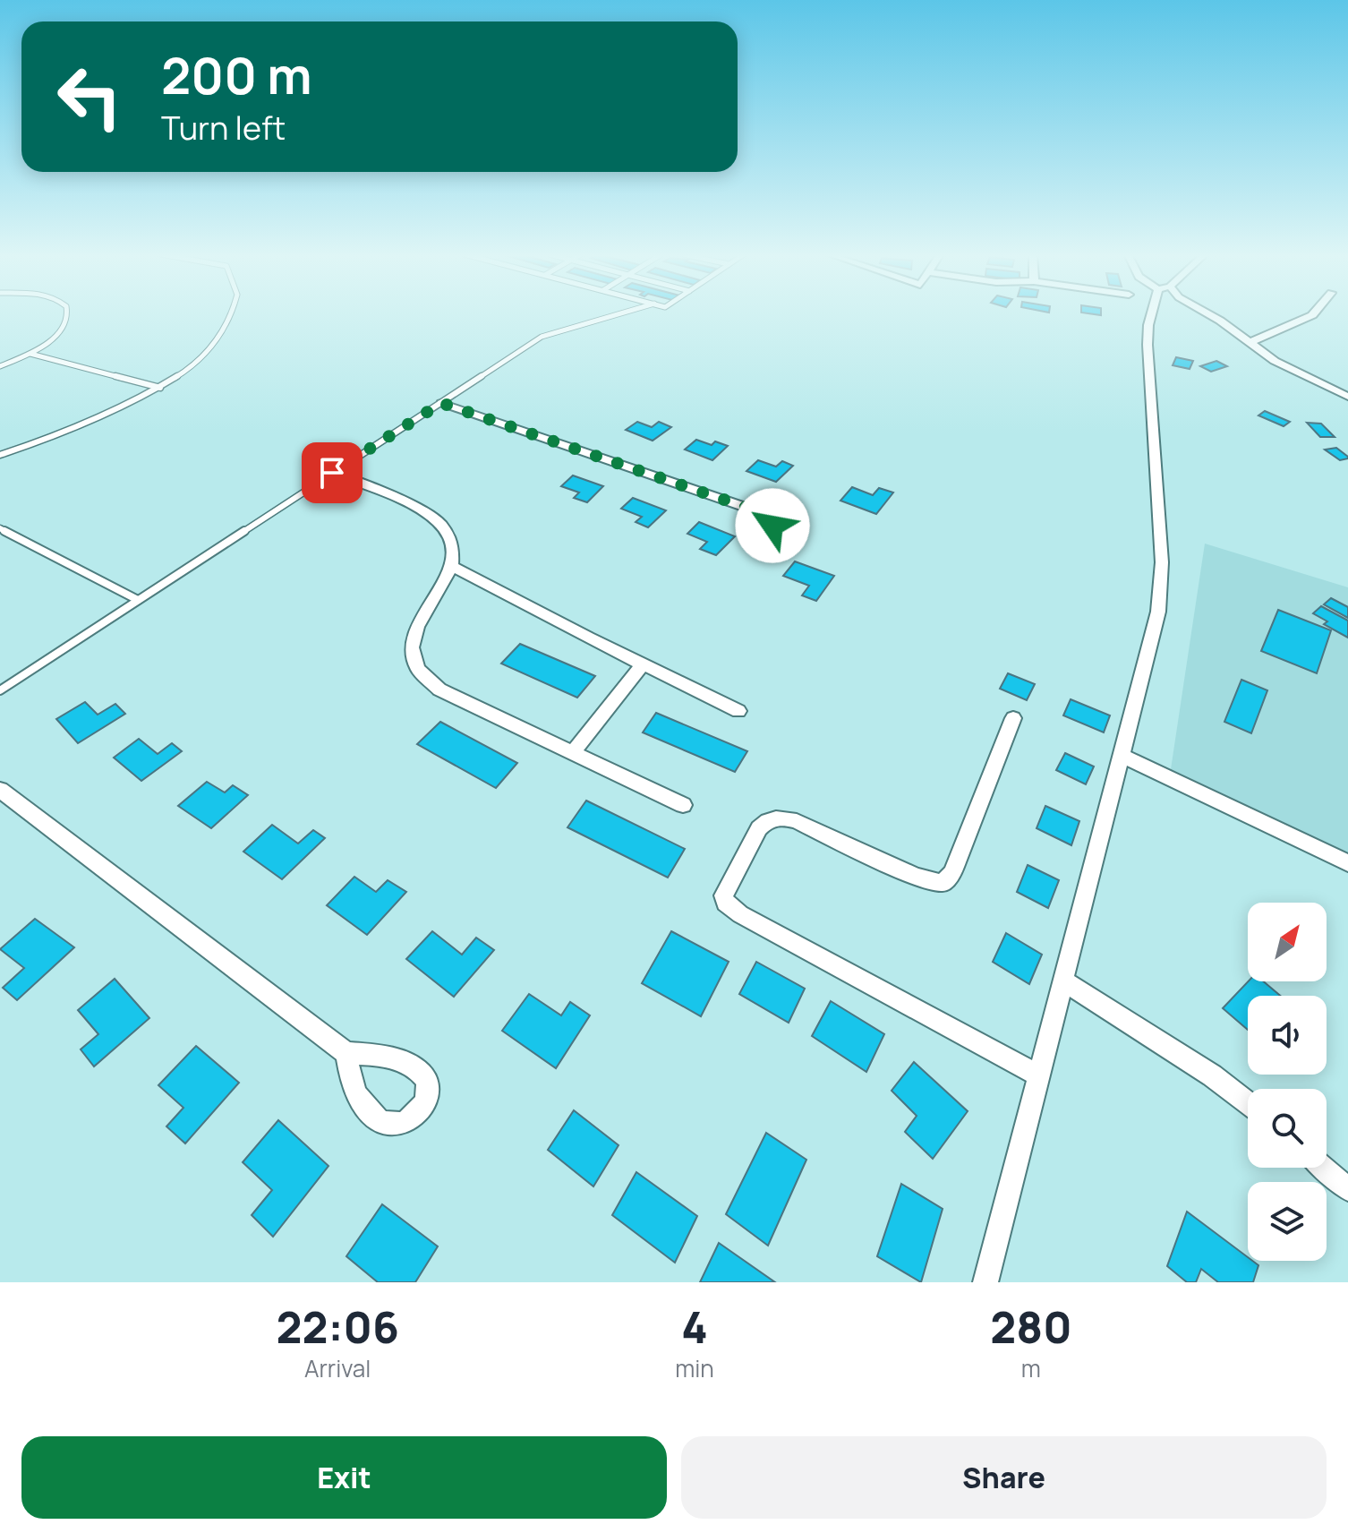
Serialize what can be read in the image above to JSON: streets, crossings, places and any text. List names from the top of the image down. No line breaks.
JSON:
{"north":"top right","page":{"turn":["200 m","Turn left"],"eta":["22:06","Arrival","4","min","280","m"],"buttons":["Exit","Share"]}}
